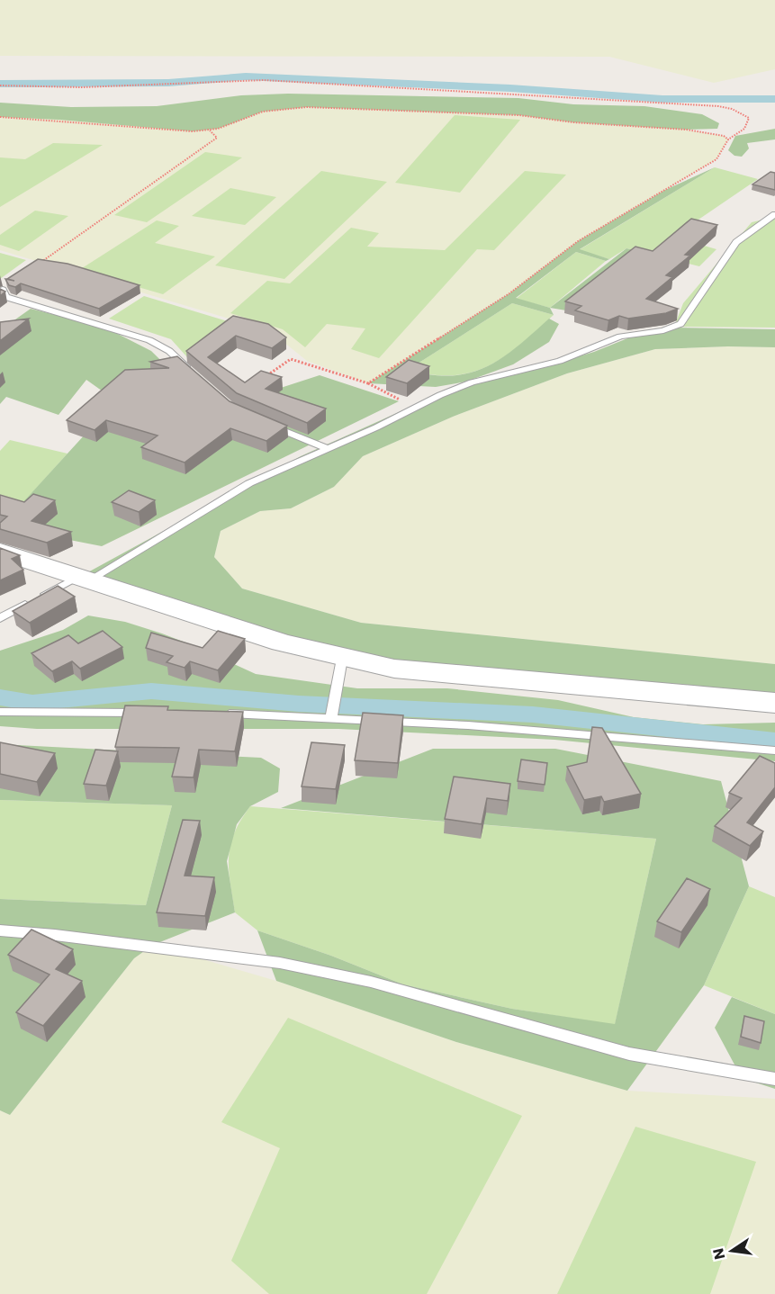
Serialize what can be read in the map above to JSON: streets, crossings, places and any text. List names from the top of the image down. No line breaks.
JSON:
{"north":"left"}
